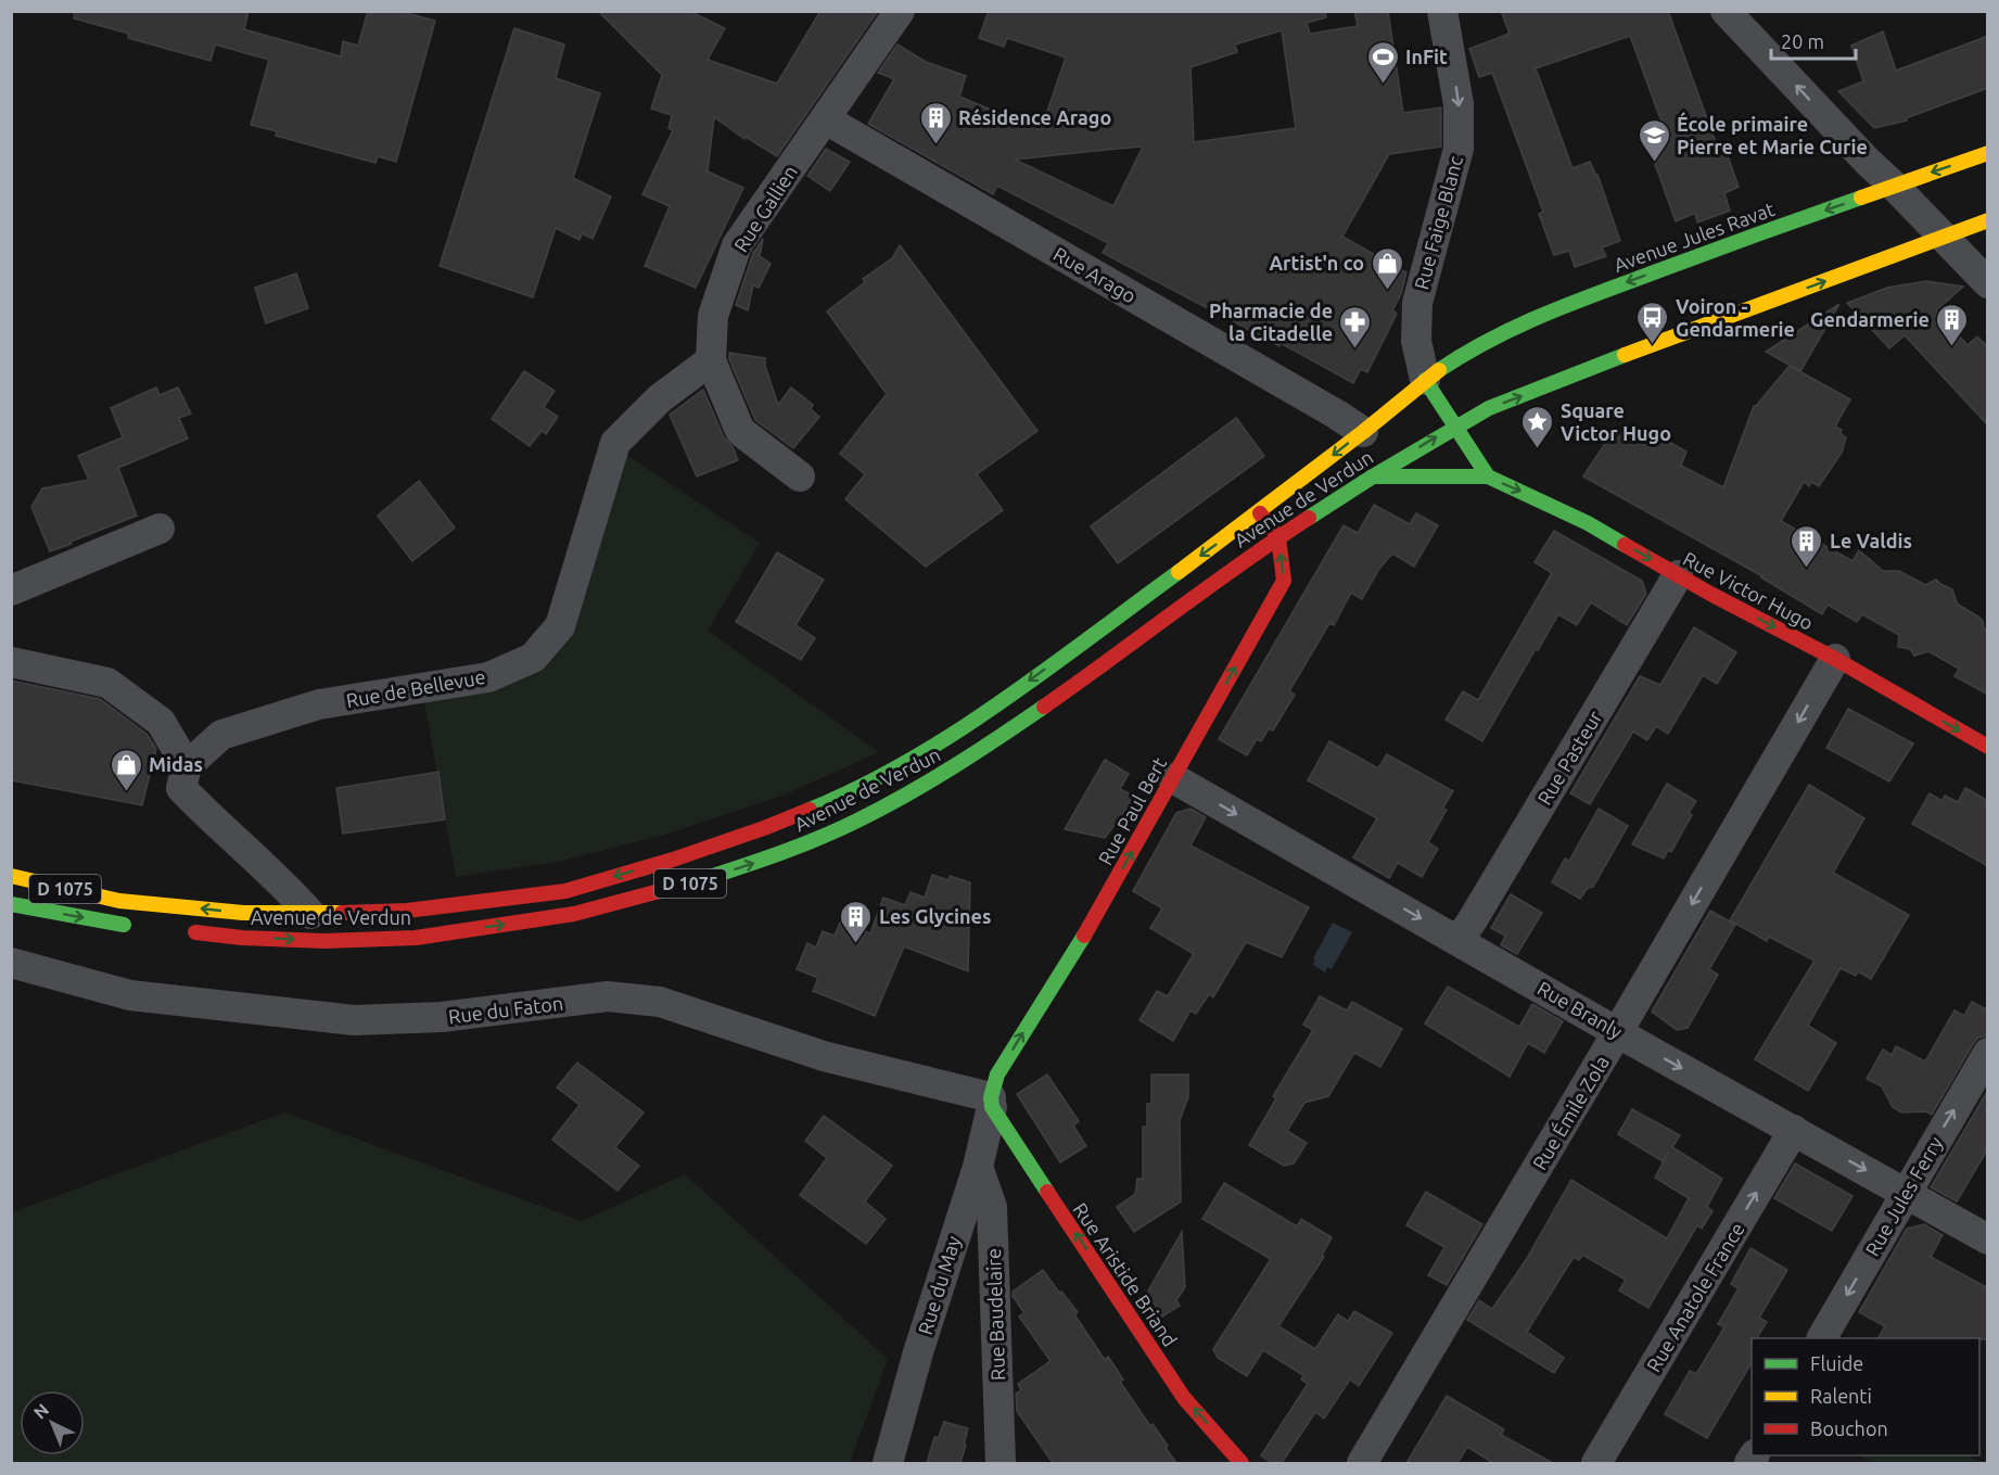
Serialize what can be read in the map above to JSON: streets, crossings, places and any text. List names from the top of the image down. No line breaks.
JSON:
{"streets":{"main road":["Rue Faige Blanc","Avenue Jules Ravat","Avenue de Verdun","Rue Victor Hugo","Rue Paul Bert","D 1075","Rue Aristide Briand"],"street":["Rue Gallien","Rue Arago","Rue de Bellevue","Rue Pasteur","Rue du Faton","Rue Branly","Rue Émile Zola","Rue Jules Ferry","Rue du May","Rue Anatole France","Rue Baudelaire"]},"crossings":[["Rue Gallien","Rue Arago"],["Rue Gallien","Rue de Bellevue"],["Rue Faige Blanc","Avenue Jules Ravat"],["Rue Faige Blanc","Avenue de Verdun"],["Avenue Jules Ravat","Avenue de Verdun"],["Rue Arago","Avenue de Verdun"],["Avenue de Verdun","Rue Victor Hugo"],["Avenue de Verdun","Rue Paul Bert"],["Rue Victor Hugo","Rue Pasteur"],["Rue Victor Hugo","Rue Émile Zola"],["Rue Pasteur","Rue Branly"],["Rue Paul Bert","Rue du Faton"],["Rue Paul Bert","Rue Branly"],["Rue Paul Bert","Rue Aristide Briand"],["Rue Paul Bert","Rue du May"],["Rue du Faton","Rue Aristide Briand"],["Rue du Faton","Rue du May"],["Rue Branly","Rue Émile Zola"],["Rue Branly","Rue Jules Ferry"],["Rue Branly","Rue Anatole France"],["Rue Aristide Briand","Rue du May"],["Rue du May","Rue Baudelaire"]],"one_way":["Rue Faige Blanc","Rue Victor Hugo","Rue Paul Bert","Rue Branly","Rue Émile Zola","Rue Aristide Briand","Rue Anatole France"],"places":{"sports":["InFit"],"building":["Résidence Arago","Gendarmerie","Le Valdis","Les Glycines"],"school or university":["École primaire Pierre et Marie Curie"],"shop":["Artist'n co","Midas"],"bus stop":["Voiron - Gendarmerie"],"pharmacy":["Pharmacie de la Citadelle"],"place":["Square Victor Hugo"]},"legend":["Fluide","Ralenti","Bouchon"],"scale_bar":"20 m","north":"top left"}
